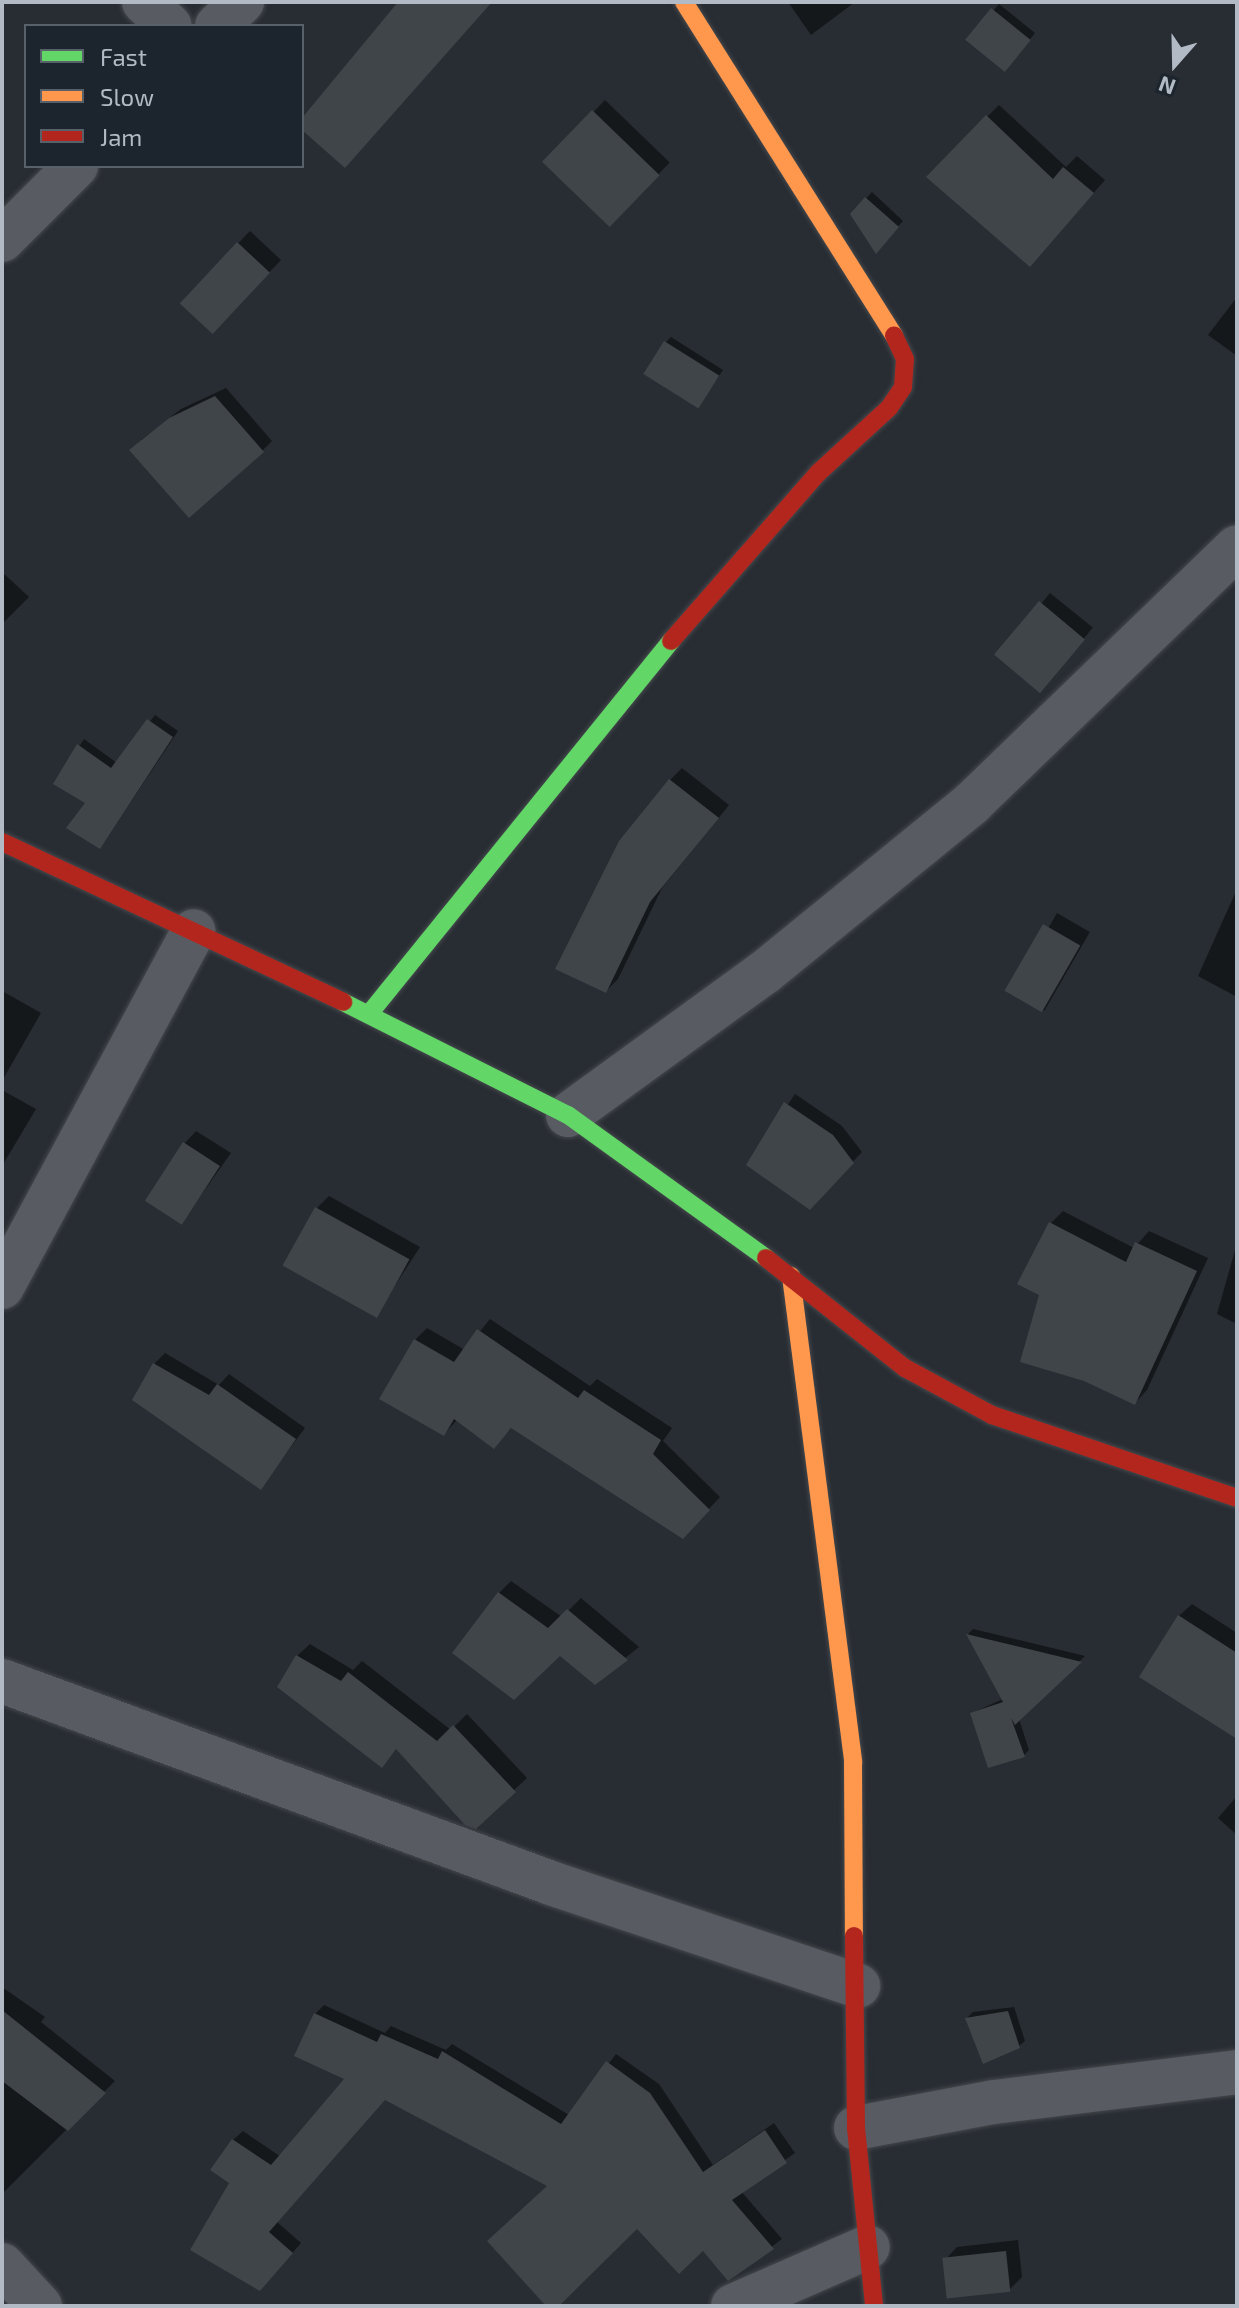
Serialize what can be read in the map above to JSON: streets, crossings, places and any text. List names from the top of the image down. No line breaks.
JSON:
{"legend":["Fast","Slow","Jam"],"north":"bottom"}
